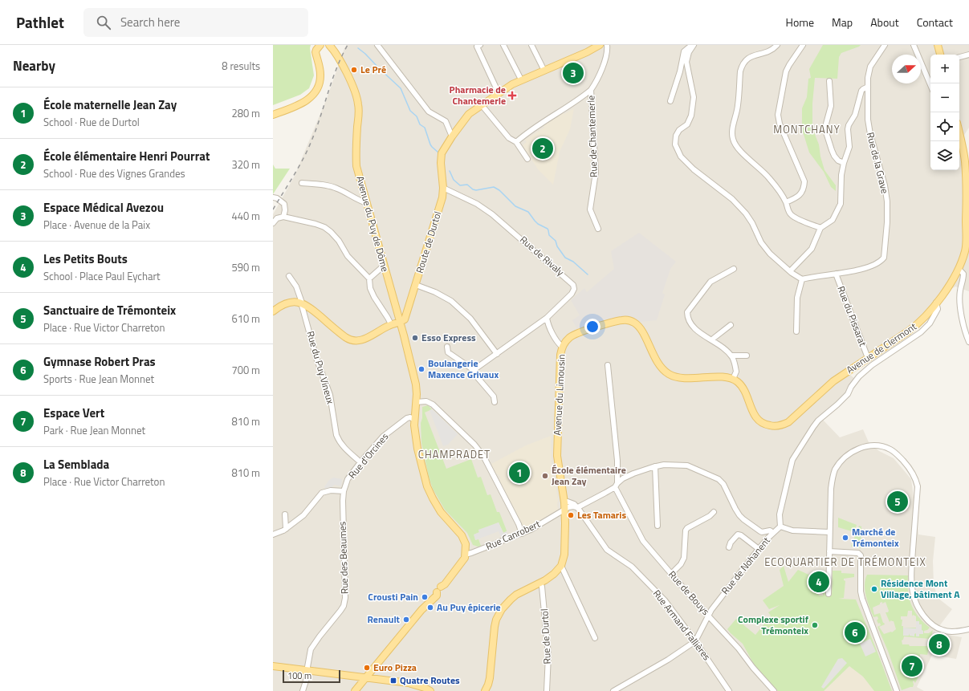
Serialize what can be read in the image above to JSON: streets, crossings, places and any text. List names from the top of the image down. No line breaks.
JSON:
{"streets":{"main road":["Avenue du Puy de Dôme","Route de Durtol","Avenue de Clermont","Avenue du Limousin"],"street":["Rue de Chantemerle","Rue de la Grave","Rue de Rivaly","Rue du Pissarat","Rue du Puy Vineux","Rue d'Orcines","Rue Canrobert","Rue des Beaumes","Rue de Nohanent","Rue de Bouys","Rue Armand Fallières","Rue de Durtol"]},"crossings":[["Rue de la Grave","Rue du Pissarat"],["Avenue du Puy de Dôme","Route de Durtol"],["Avenue du Puy de Dôme","Rue d'Orcines"],["Avenue du Puy de Dôme","Rue Canrobert"],["Route de Durtol","Rue de Rivaly"],["Rue du Pissarat","Avenue de Clermont"],["Avenue de Clermont","Avenue du Limousin"],["Rue du Puy Vineux","Rue d'Orcines"],["Avenue du Limousin","Rue Canrobert"],["Rue d'Orcines","Rue des Beaumes"],["Rue de Nohanent","Rue de Bouys"],["Rue de Nohanent","Rue Armand Fallières"]],"districts":["MONTCHANY","CHAMPRADET","ECOQUARTIER DE TRÉMONTEIX"],"places":{"other":["Le Pré","Esso Express","Boulangerie Maxence Grivaux","École élémentaire Jean Zay","Les Tamaris","Marché de Trémonteix","Résidence Mont Village, bâtiment A","Crousti Pain","Au Puy épicerie","Renault","Complexe sportif Trémonteix","Euro Pizza"],"health":["Pharmacie de Chantemerle"],"transit":["Quatre Routes"]},"scale_bar":"100 m","north":"right","page":{"header":"Pathlet","search":"Search here","nav":["Home","Map","About","Contact"],"heading":["Nearby","8 results"],"map_buttons":["+","−"],"pins":["3","2","1","5","4","6","8","7"],"list":[{"mark":"1","name":"École maternelle Jean Zay","note":"School · Rue de Durtol","value":"280 m"},{"mark":"2","name":"École élémentaire Henri Pourrat","note":"School · Rue des Vignes Grandes","value":"320 m"},{"mark":"3","name":"Espace Médical Avezou","note":"Place · Avenue de la Paix","value":"440 m"},{"mark":"4","name":"Les Petits Bouts","note":"School · Place Paul Eychart","value":"590 m"},{"mark":"5","name":"Sanctuaire de Trémonteix","note":"Place · Rue Victor Charreton","value":"610 m"},{"mark":"6","name":"Gymnase Robert Pras","note":"Sports · Rue Jean Monnet","value":"700 m"},{"mark":"7","name":"Espace Vert","note":"Park · Rue Jean Monnet","value":"810 m"},{"mark":"8","name":"La Semblada","note":"Place · Rue Victor Charreton","value":"810 m"}],"scale":"100 m"}}
